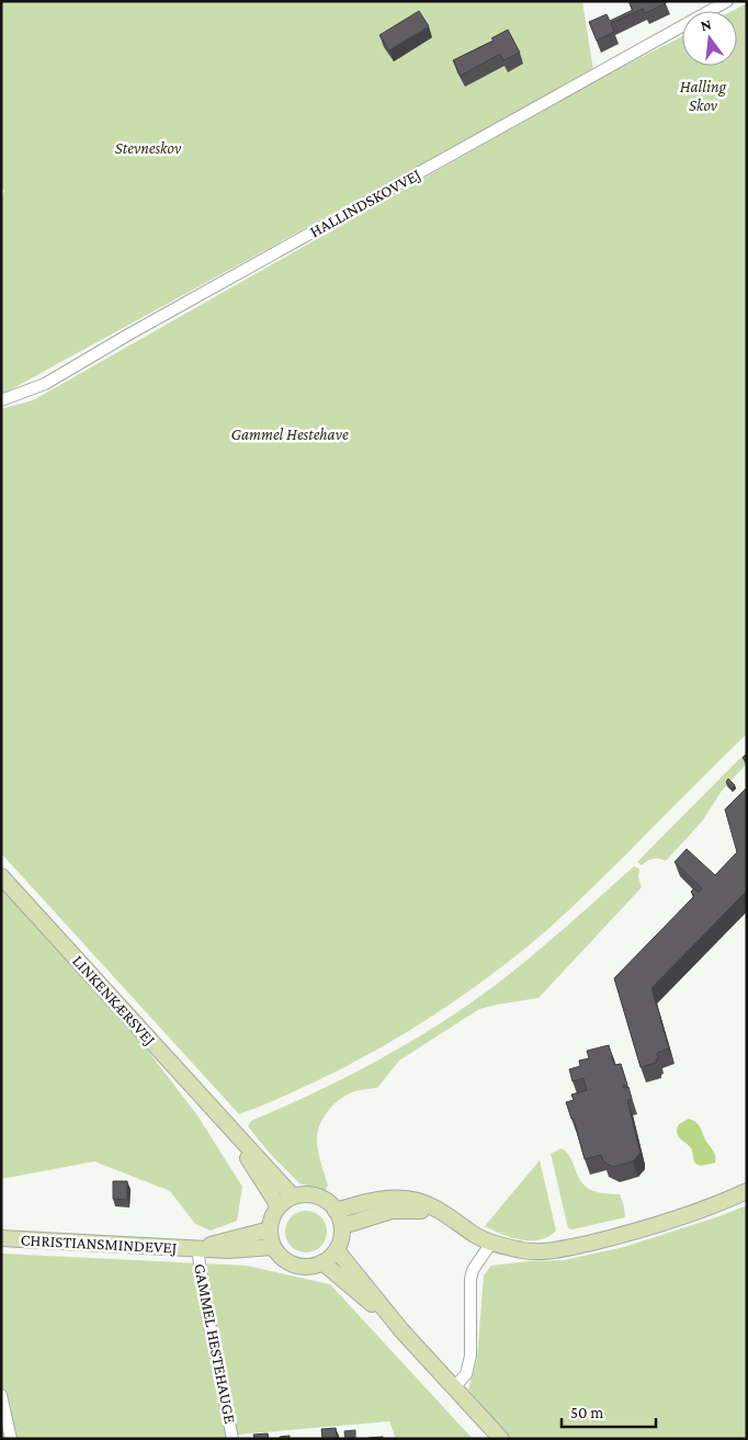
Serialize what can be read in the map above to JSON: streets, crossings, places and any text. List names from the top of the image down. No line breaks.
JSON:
{"streets":{"street":["HALLINDSKOVVEJ","LINKENKÆRSVEJ","CHRISTIANSMINDEVEJ","GAMMEL HESTEHAUGE"]},"crossings":[["LINKENKÆRSVEJ","CHRISTIANSMINDEVEJ"],["CHRISTIANSMINDEVEJ","GAMMEL HESTEHAUGE"]],"parks":["Halling Skov","Stevneskov","Gammel Hestehave"],"scale_bar":"50 m","north":"top"}
